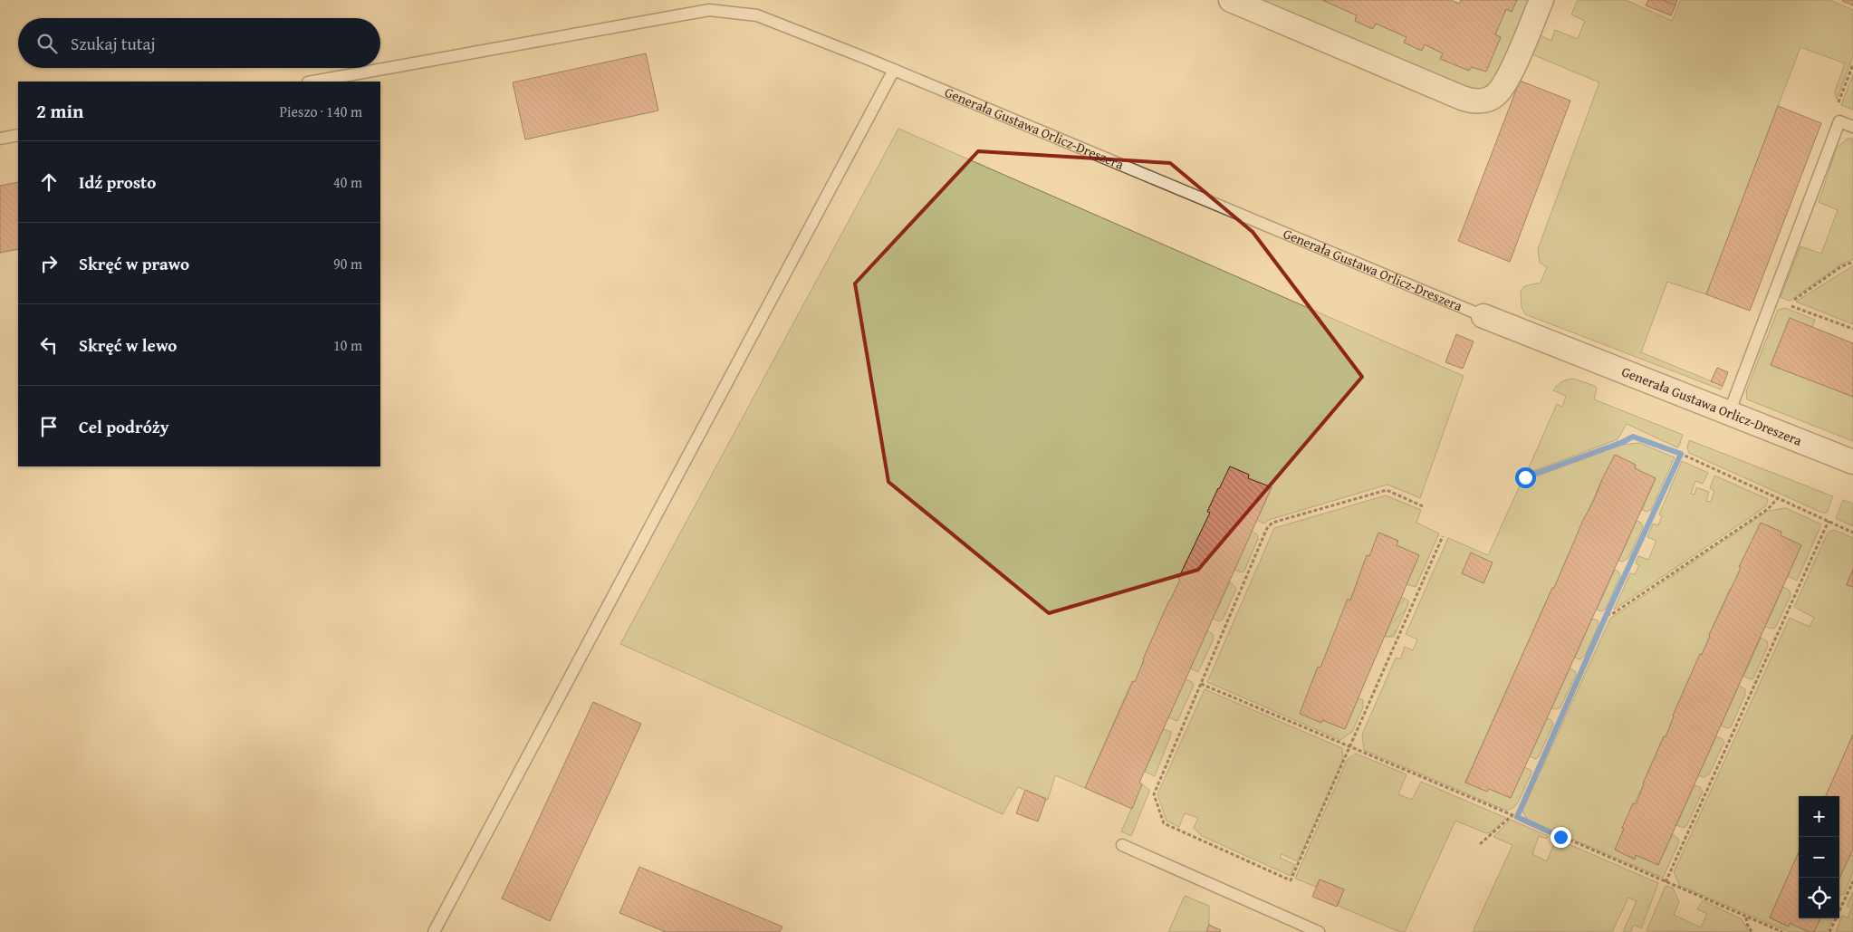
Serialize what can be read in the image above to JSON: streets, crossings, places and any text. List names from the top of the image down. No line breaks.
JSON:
{"streets":{"street":["Generała Gustawa Orlicz-Dreszera"]},"page":{"search":"Szukaj tutaj","heading":["2 min","Pieszo · 140 m"],"list":[["Idź prosto","40 m"],["Skręć w prawo","90 m"],["Skręć w lewo","10 m"],"Cel podróży"],"map_buttons":["+","−"]}}
